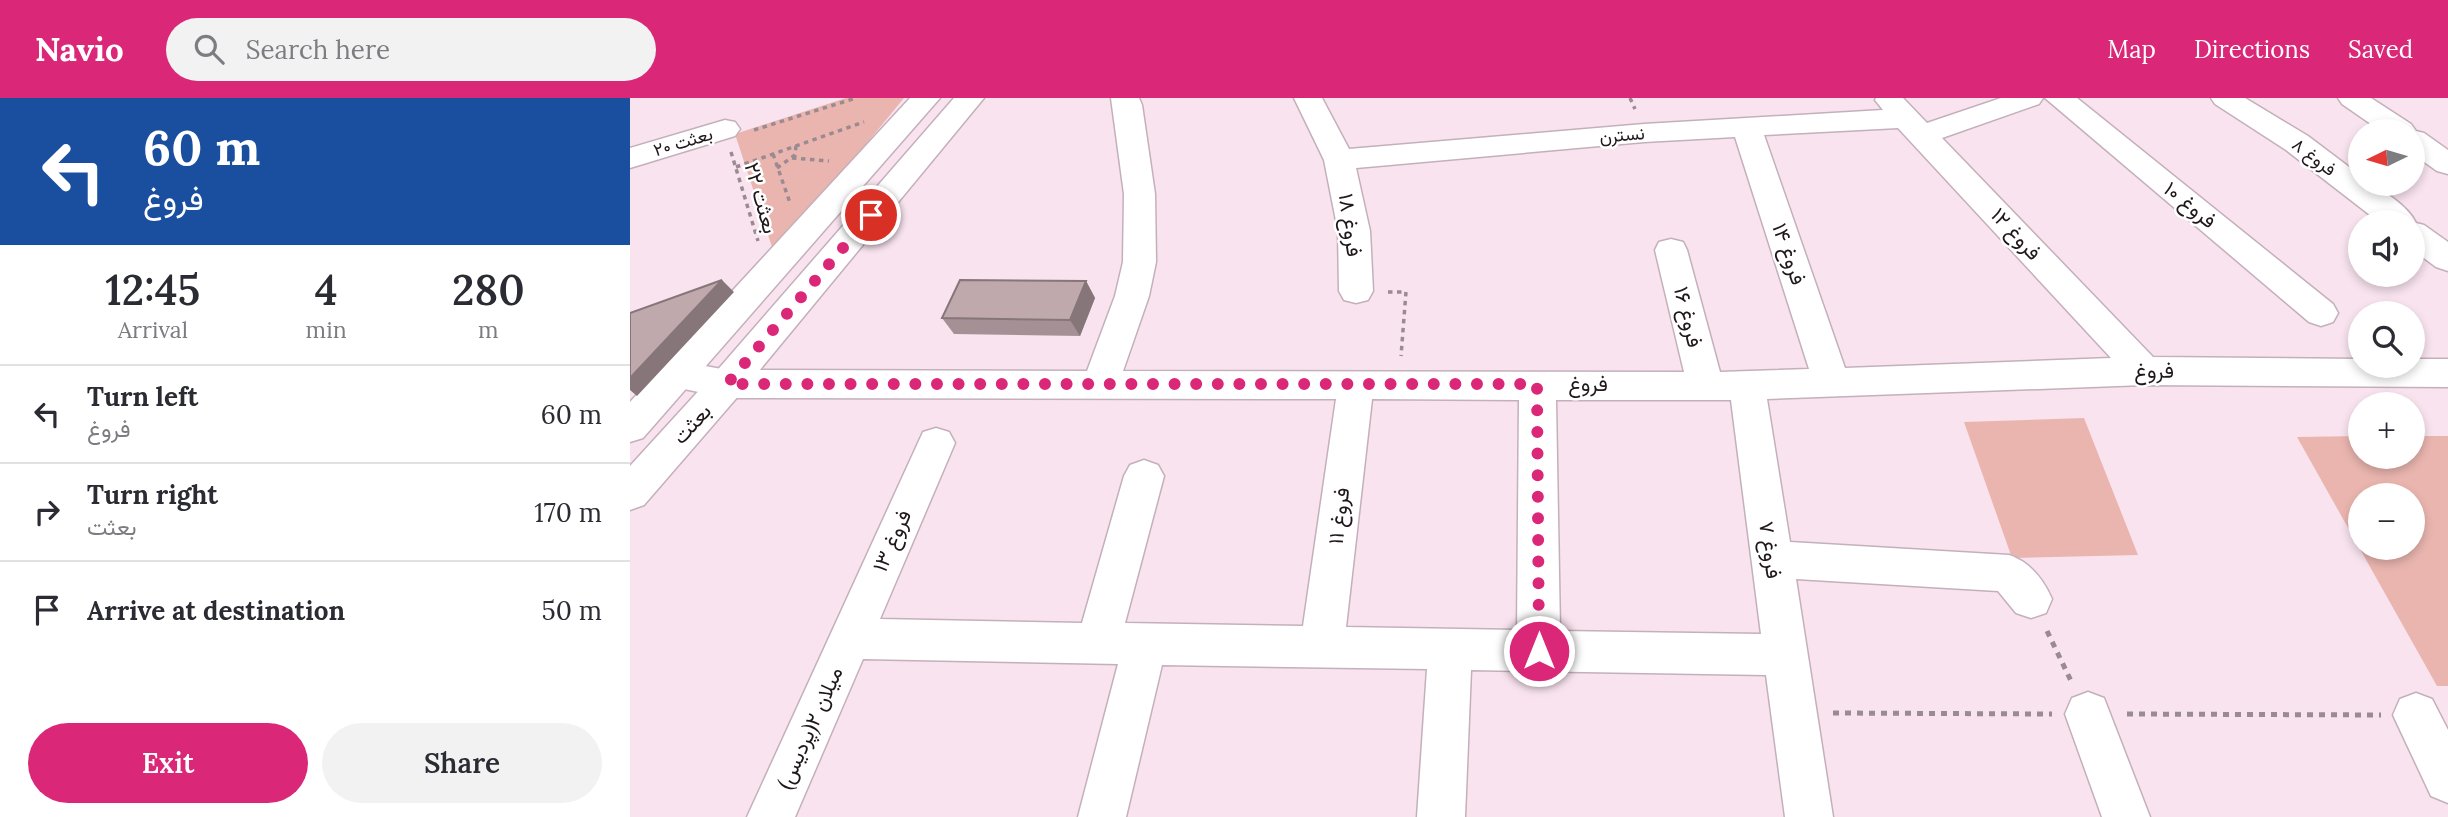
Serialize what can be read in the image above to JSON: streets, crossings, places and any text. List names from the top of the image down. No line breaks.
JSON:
{"streets":{"street":["نسترن","بعثت ۲۰","فروغ ۸","فروغ ۱۰","فروغ ۱۸","فروغ ۱۲","فروغ ۱۴","فروغ ۱۶","فروغ","بعثت","فروغ ۱۱","فروغ ۱۳","فروغ ۷","میلان ۲(پردیس)"],"path":["بعثت ۲۲"]},"crossings":[["نسترن","فروغ ۱۸"],["نسترن","فروغ ۱۲"],["نسترن","فروغ ۱۴"],["بعثت ۲۰","بعثت ۲۲"],["بعثت ۲۲","بعثت"],["فروغ ۱۲","فروغ"],["فروغ ۱۴","فروغ"],["فروغ ۱۶","فروغ"],["فروغ","بعثت"],["فروغ","فروغ ۱۱"],["فروغ","فروغ ۷"],["فروغ ۱۳","میلان ۲(پردیس)"]],"north":"left","page":{"header":"Navio","search":"Search here","nav":["Map","Directions","Saved"],"turn":["60 m","فروغ"],"map_buttons":["+","−"],"eta":["12:45","Arrival","4","min","280","m"],"list":[{"name":"Turn left","note":"فروغ","value":"60 m"},{"name":"Turn right","note":"بعثت","value":"170 m"},{"name":"Arrive at destination","value":"50 m"}],"buttons":["Exit","Share"]}}
